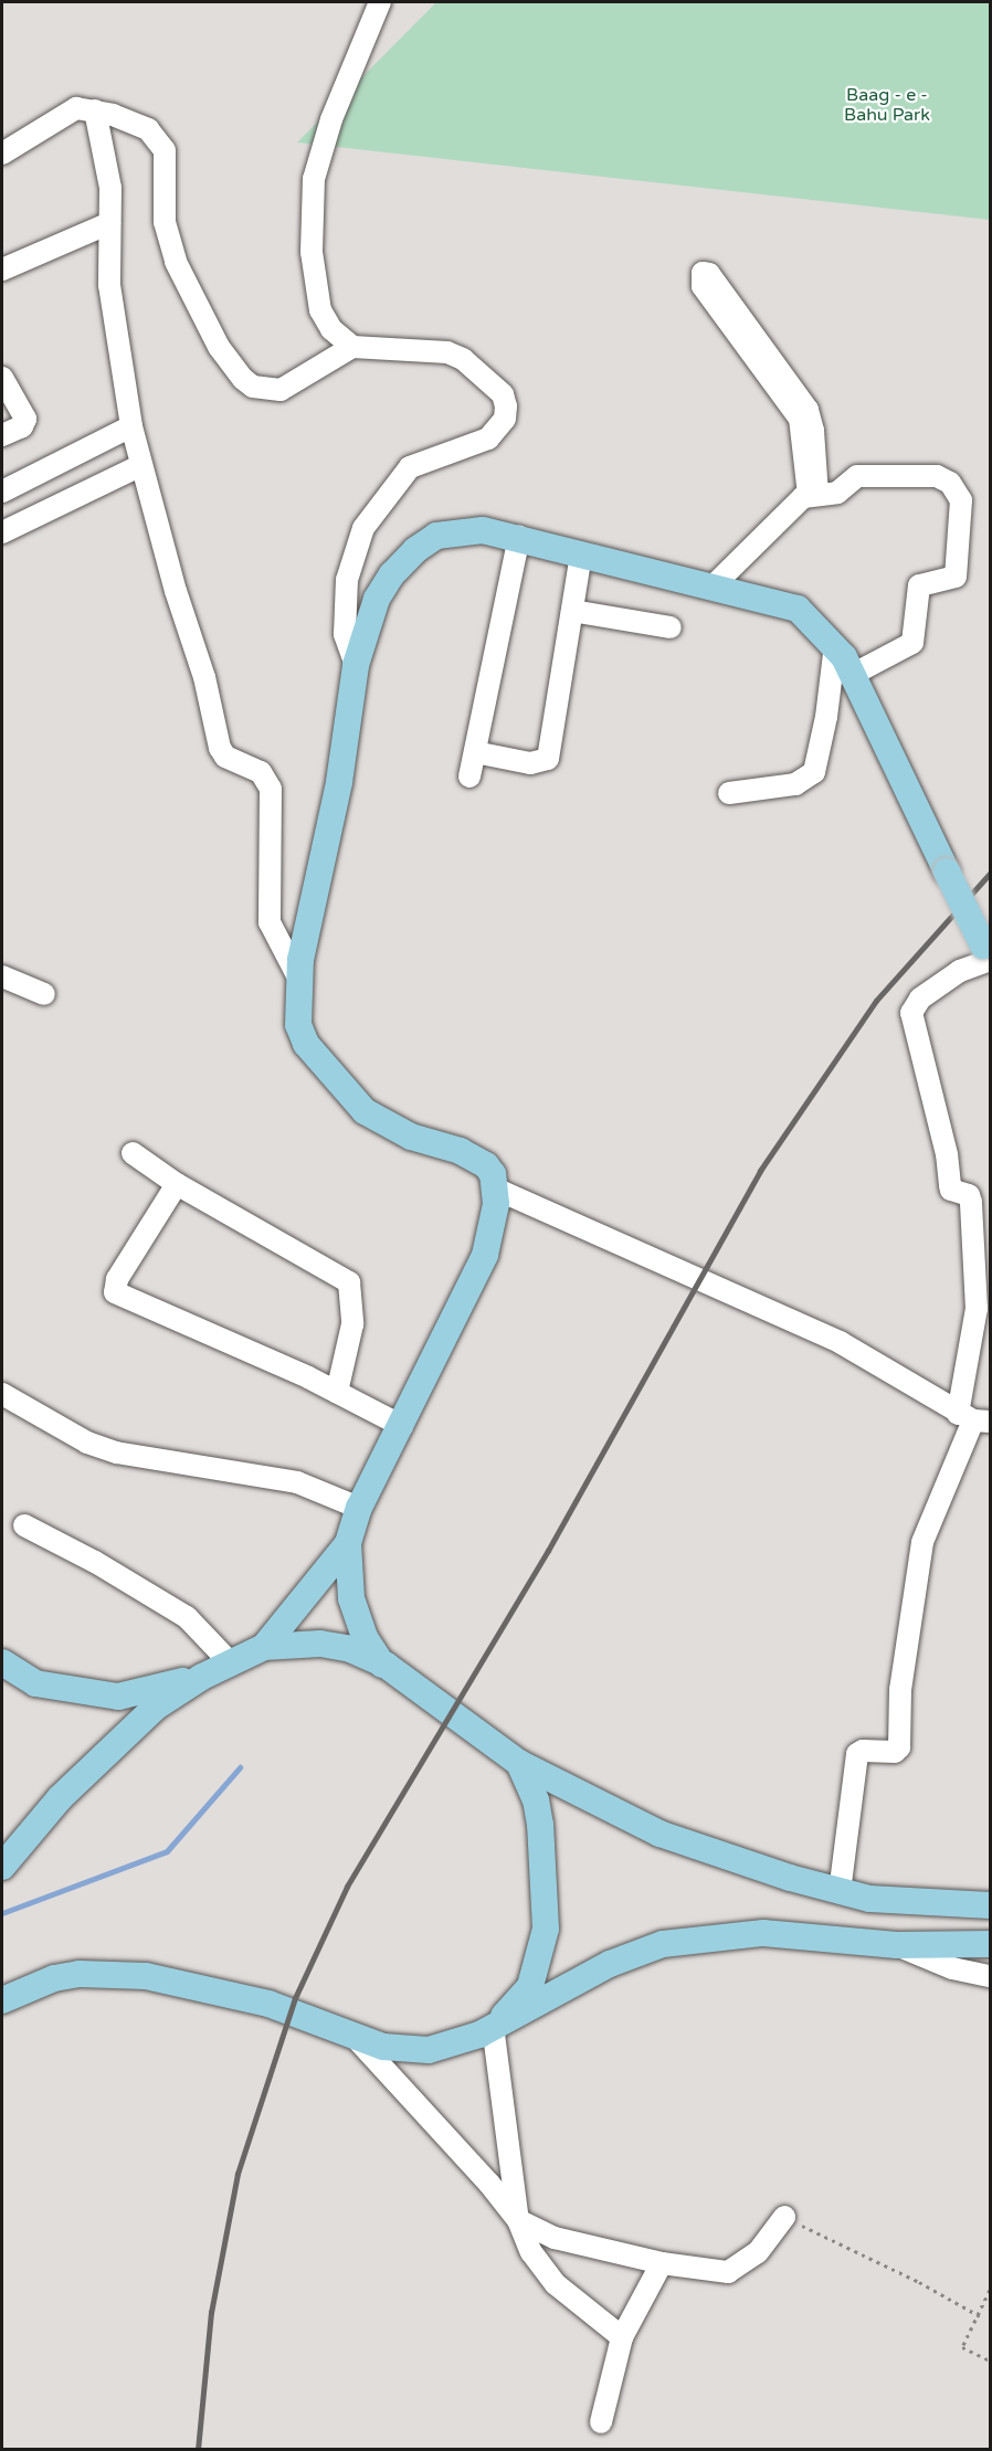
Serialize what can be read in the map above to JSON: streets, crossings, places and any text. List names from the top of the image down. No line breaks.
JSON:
{"parks":["Baag - e - Bahu Park"]}
